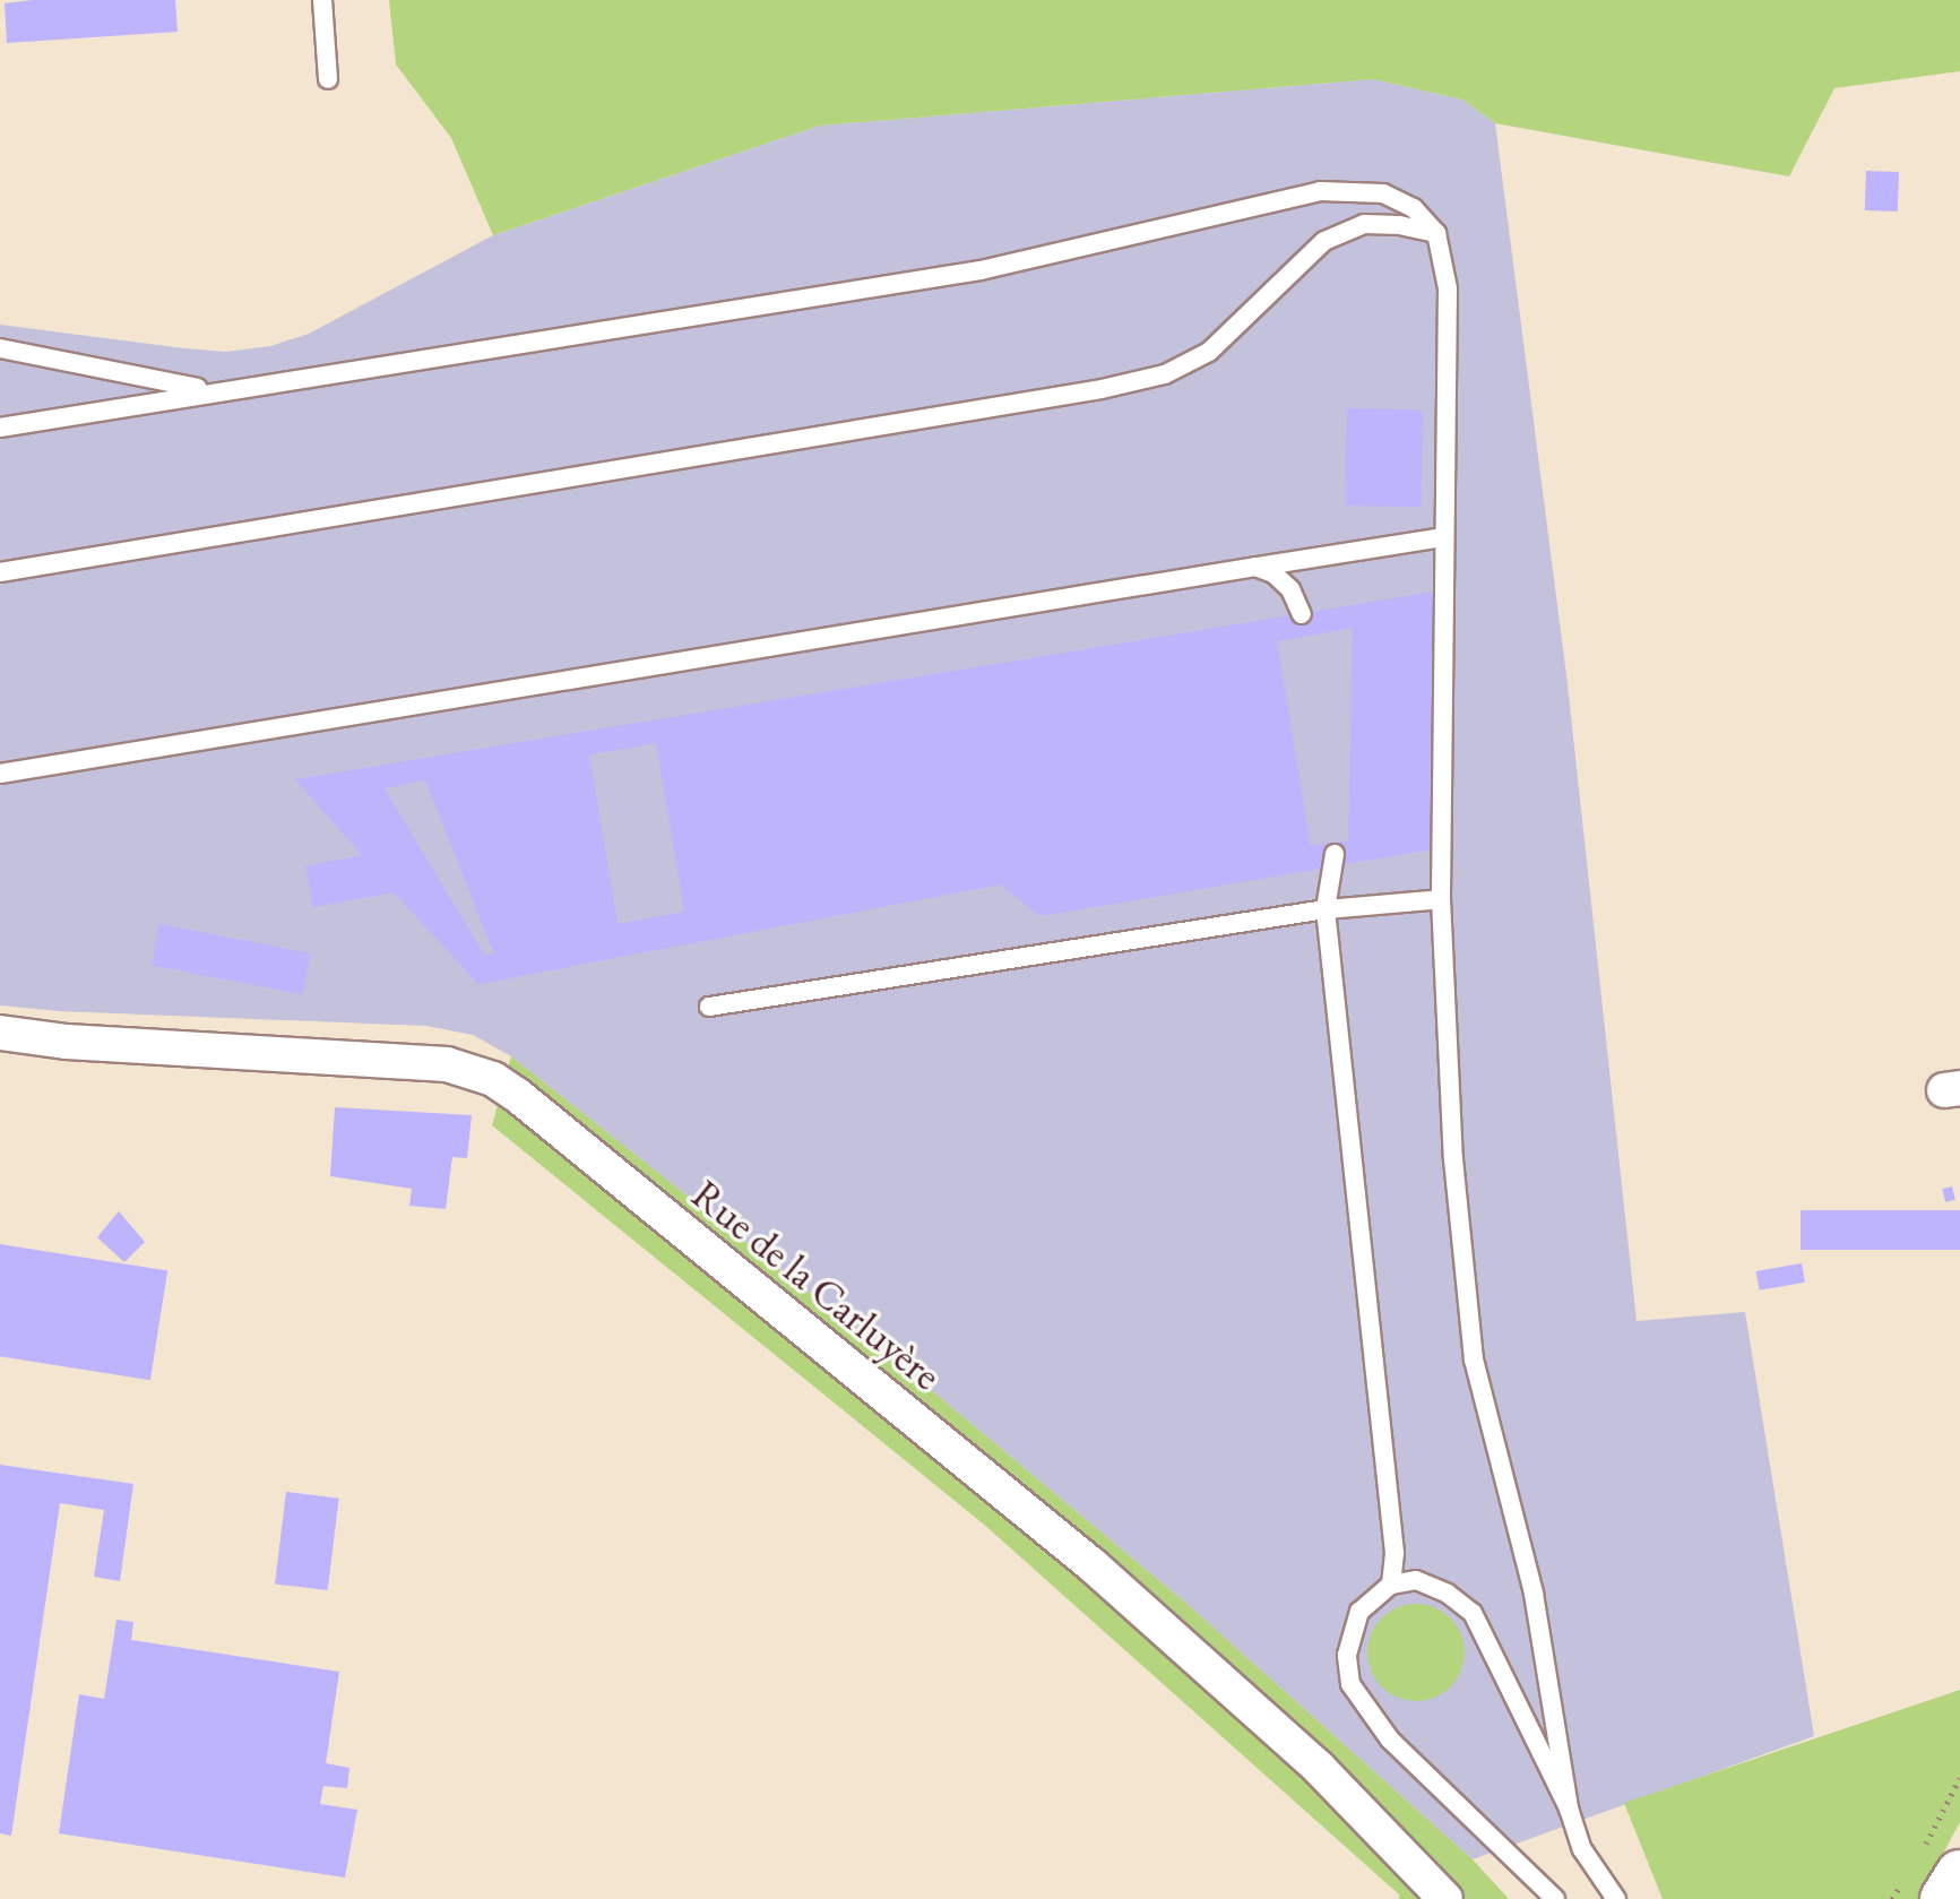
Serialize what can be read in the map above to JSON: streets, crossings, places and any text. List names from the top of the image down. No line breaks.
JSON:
{"streets":{"street":["Rue de la Carluyère"]}}
